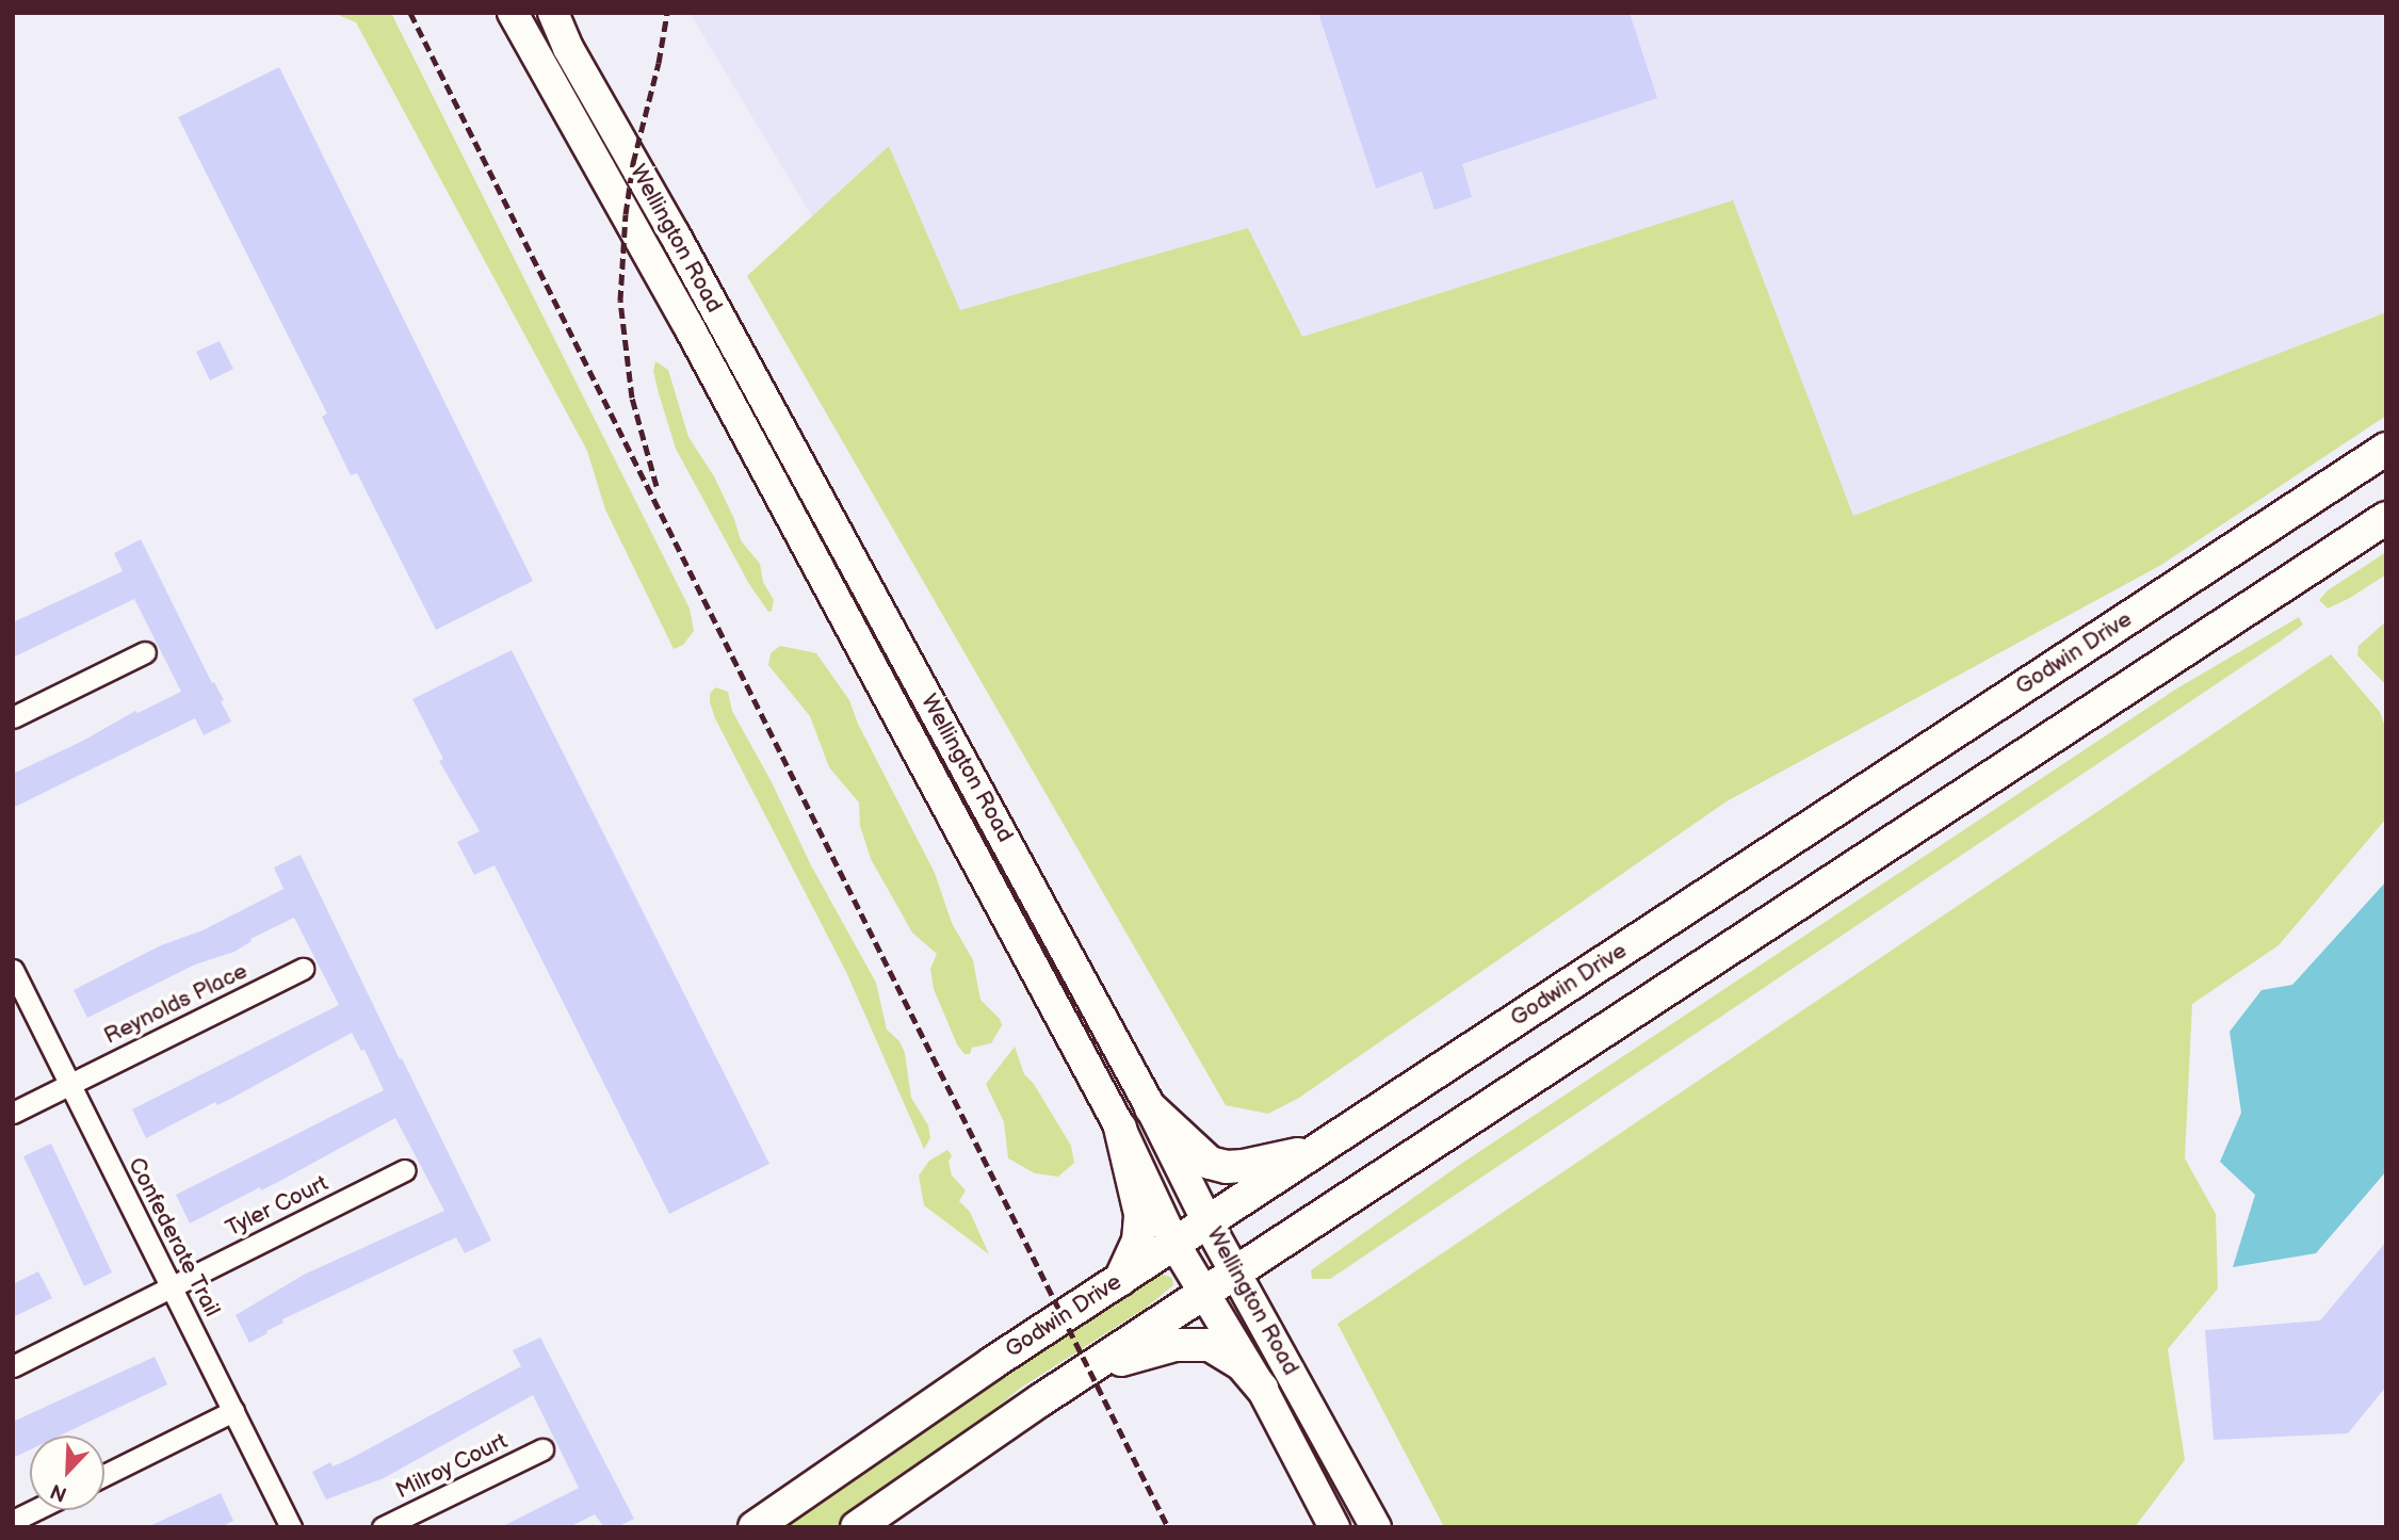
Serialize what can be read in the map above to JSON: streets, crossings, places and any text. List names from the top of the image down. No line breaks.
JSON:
{"streets":{"main road":["Wellington Road","Godwin Drive"],"street":["Reynolds Place","Tyler Court","Confederate Trail","Milroy Court"]},"crossings":[["Wellington Road","Godwin Drive"],["Reynolds Place","Confederate Trail"],["Tyler Court","Confederate Trail"]],"north":"bottom left"}
